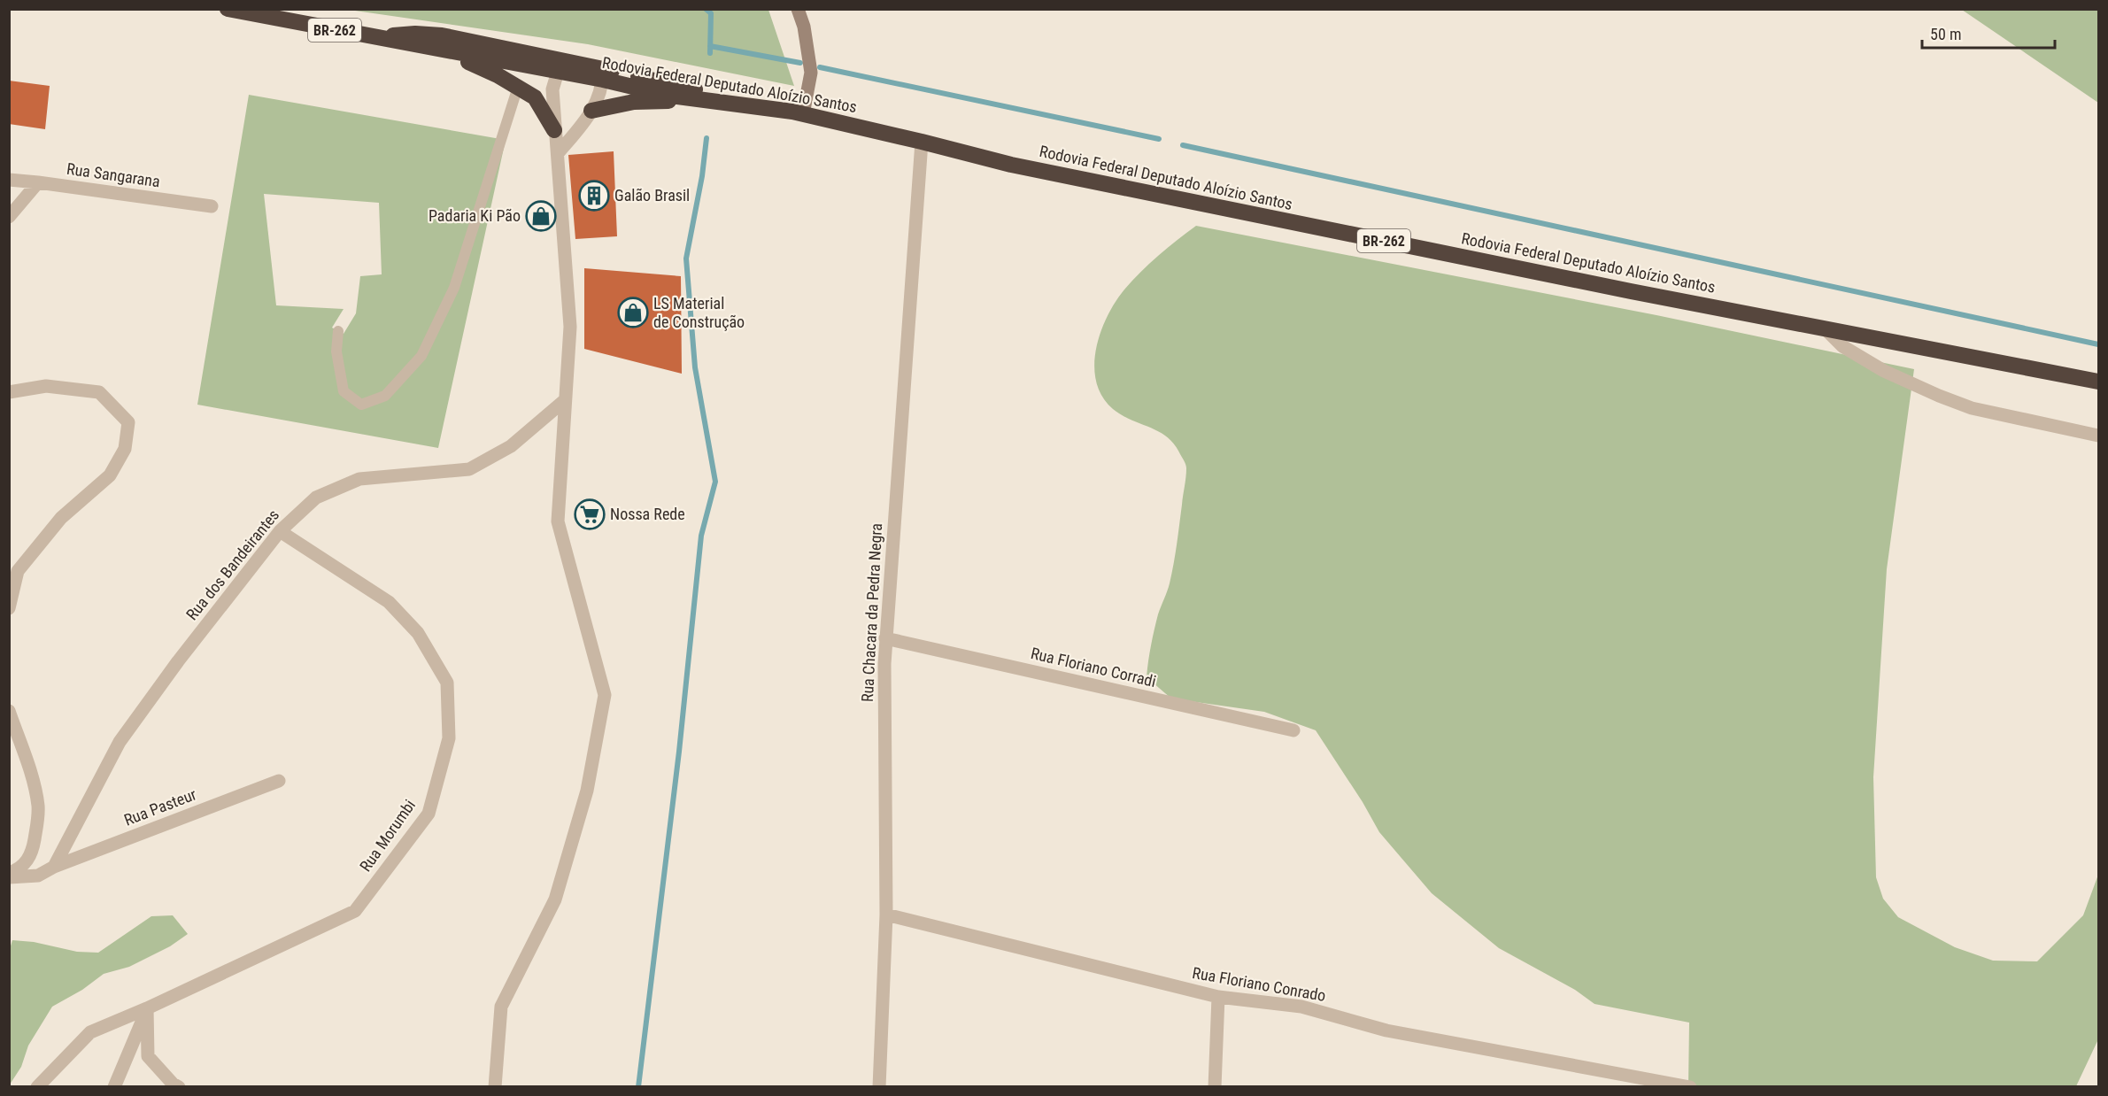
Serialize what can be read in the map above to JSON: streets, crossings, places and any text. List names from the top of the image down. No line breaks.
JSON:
{"streets":{"highway":["BR-262","Rodovia Federal Deputado Aloízio Santos"],"street":["Rua Sangarana","Rua dos Bandeirantes","Rua Chacara da Pedra Negra","Rua Floriano Corradi","Rua Pasteur","Rua Morumbi","Rua Floriano Conrado"]},"crossings":[["Rodovia Federal Deputado Aloízio Santos","Rua Chacara da Pedra Negra"],["Rua dos Bandeirantes","Rua Pasteur"],["Rua dos Bandeirantes","Rua Morumbi"],["Rua Chacara da Pedra Negra","Rua Floriano Corradi"],["Rua Chacara da Pedra Negra","Rua Floriano Conrado"]],"places":{"building":["Galão Brasil"],"shop":["Padaria Ki Pão","LS Material de Construção"],"supermarket":["Nossa Rede"]},"scale_bar":"50 m"}
